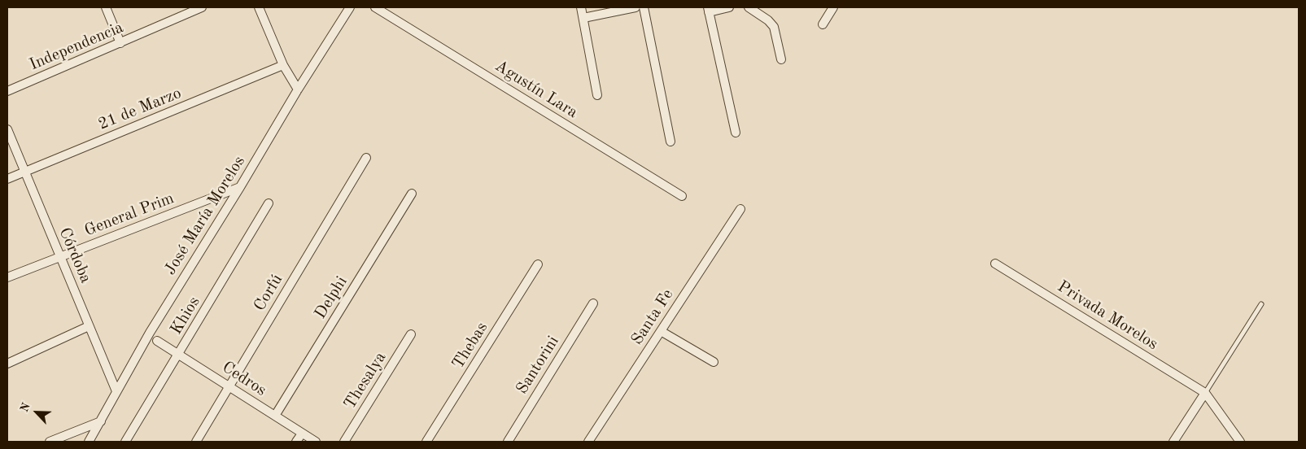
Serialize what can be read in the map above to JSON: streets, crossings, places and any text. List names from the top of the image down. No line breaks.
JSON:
{"streets":{"street":["Independencia","Agustín Lara","21 de Marzo","General Prim","José María Morelos","Córdoba","Corfú","Delphi","Khios","Privada Morelos","Santa Fe","Thebas","Santorini","Cedros","Thesalya"]},"crossings":[["21 de Marzo","Córdoba"],["General Prim","José María Morelos"],["General Prim","Córdoba"],["José María Morelos","Córdoba"],["Corfú","Cedros"],["Delphi","Cedros"],["Khios","Cedros"]],"north":"top left"}
